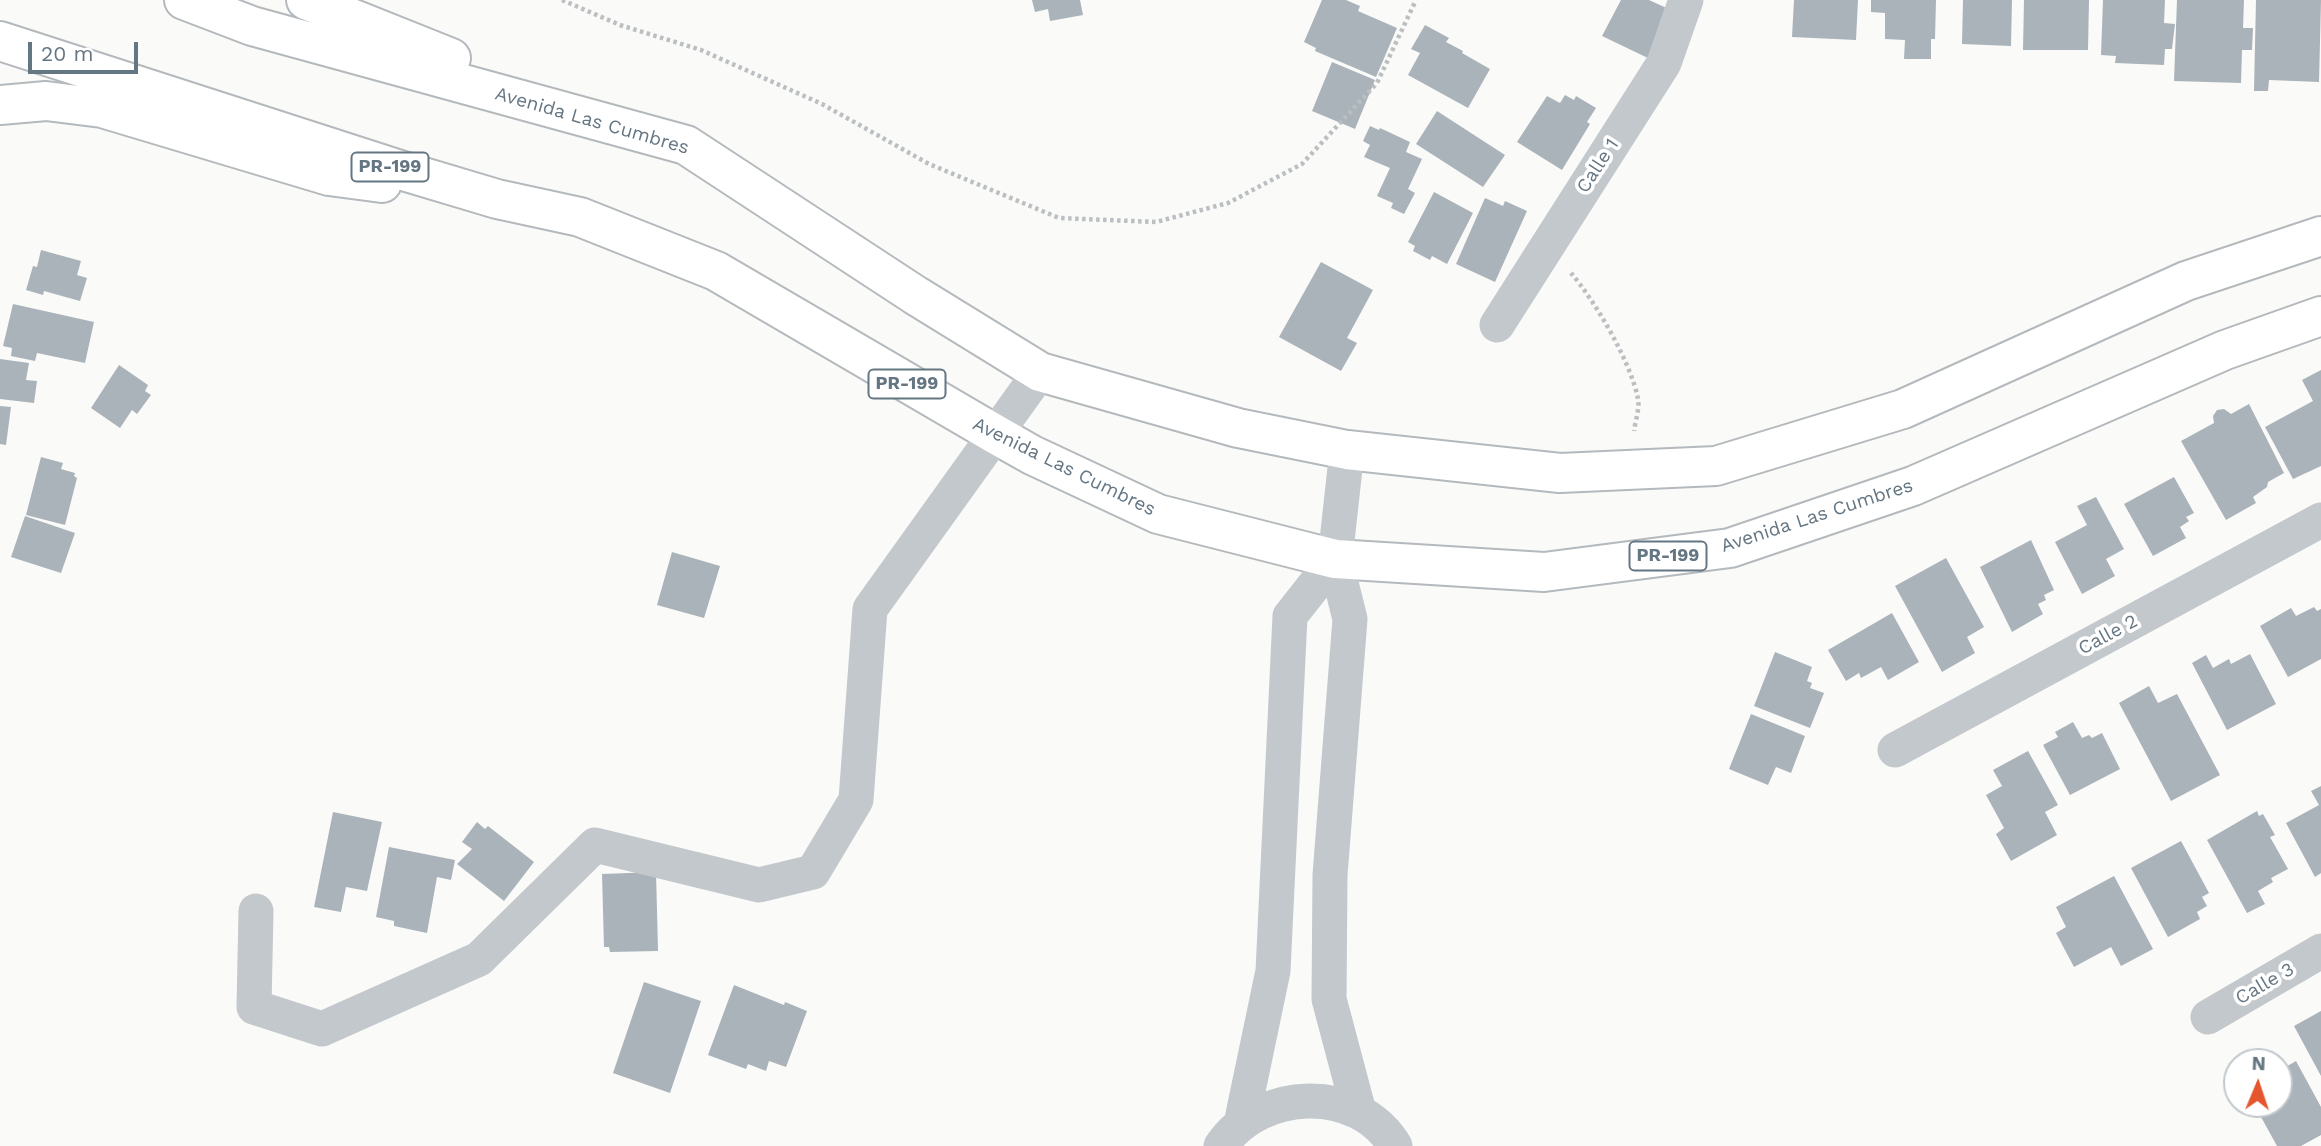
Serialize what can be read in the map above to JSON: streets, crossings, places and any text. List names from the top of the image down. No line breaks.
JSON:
{"streets":{"highway":["Avenida Las Cumbres","PR-199"],"street":["Calle 1","Calle 2","Calle 3"]},"scale_bar":"20 m","north":"top"}
